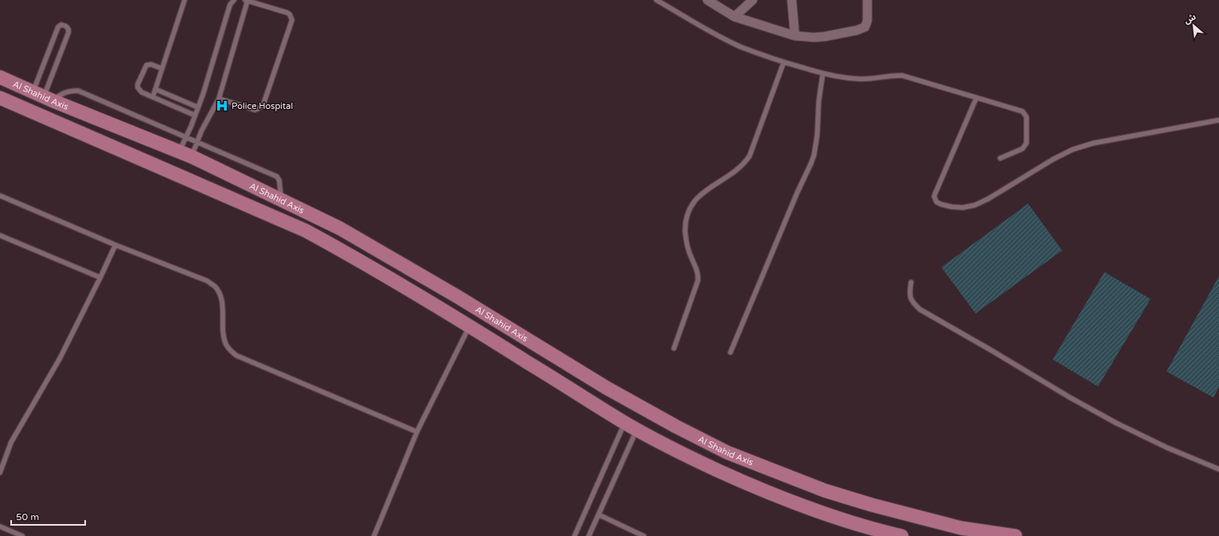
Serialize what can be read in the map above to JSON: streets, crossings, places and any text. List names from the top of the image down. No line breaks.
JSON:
{"streets":{"main road":["Al Shahid Axis"]},"places":{"hospital":["Police Hospital"]},"scale_bar":"50 m","north":"top left"}
